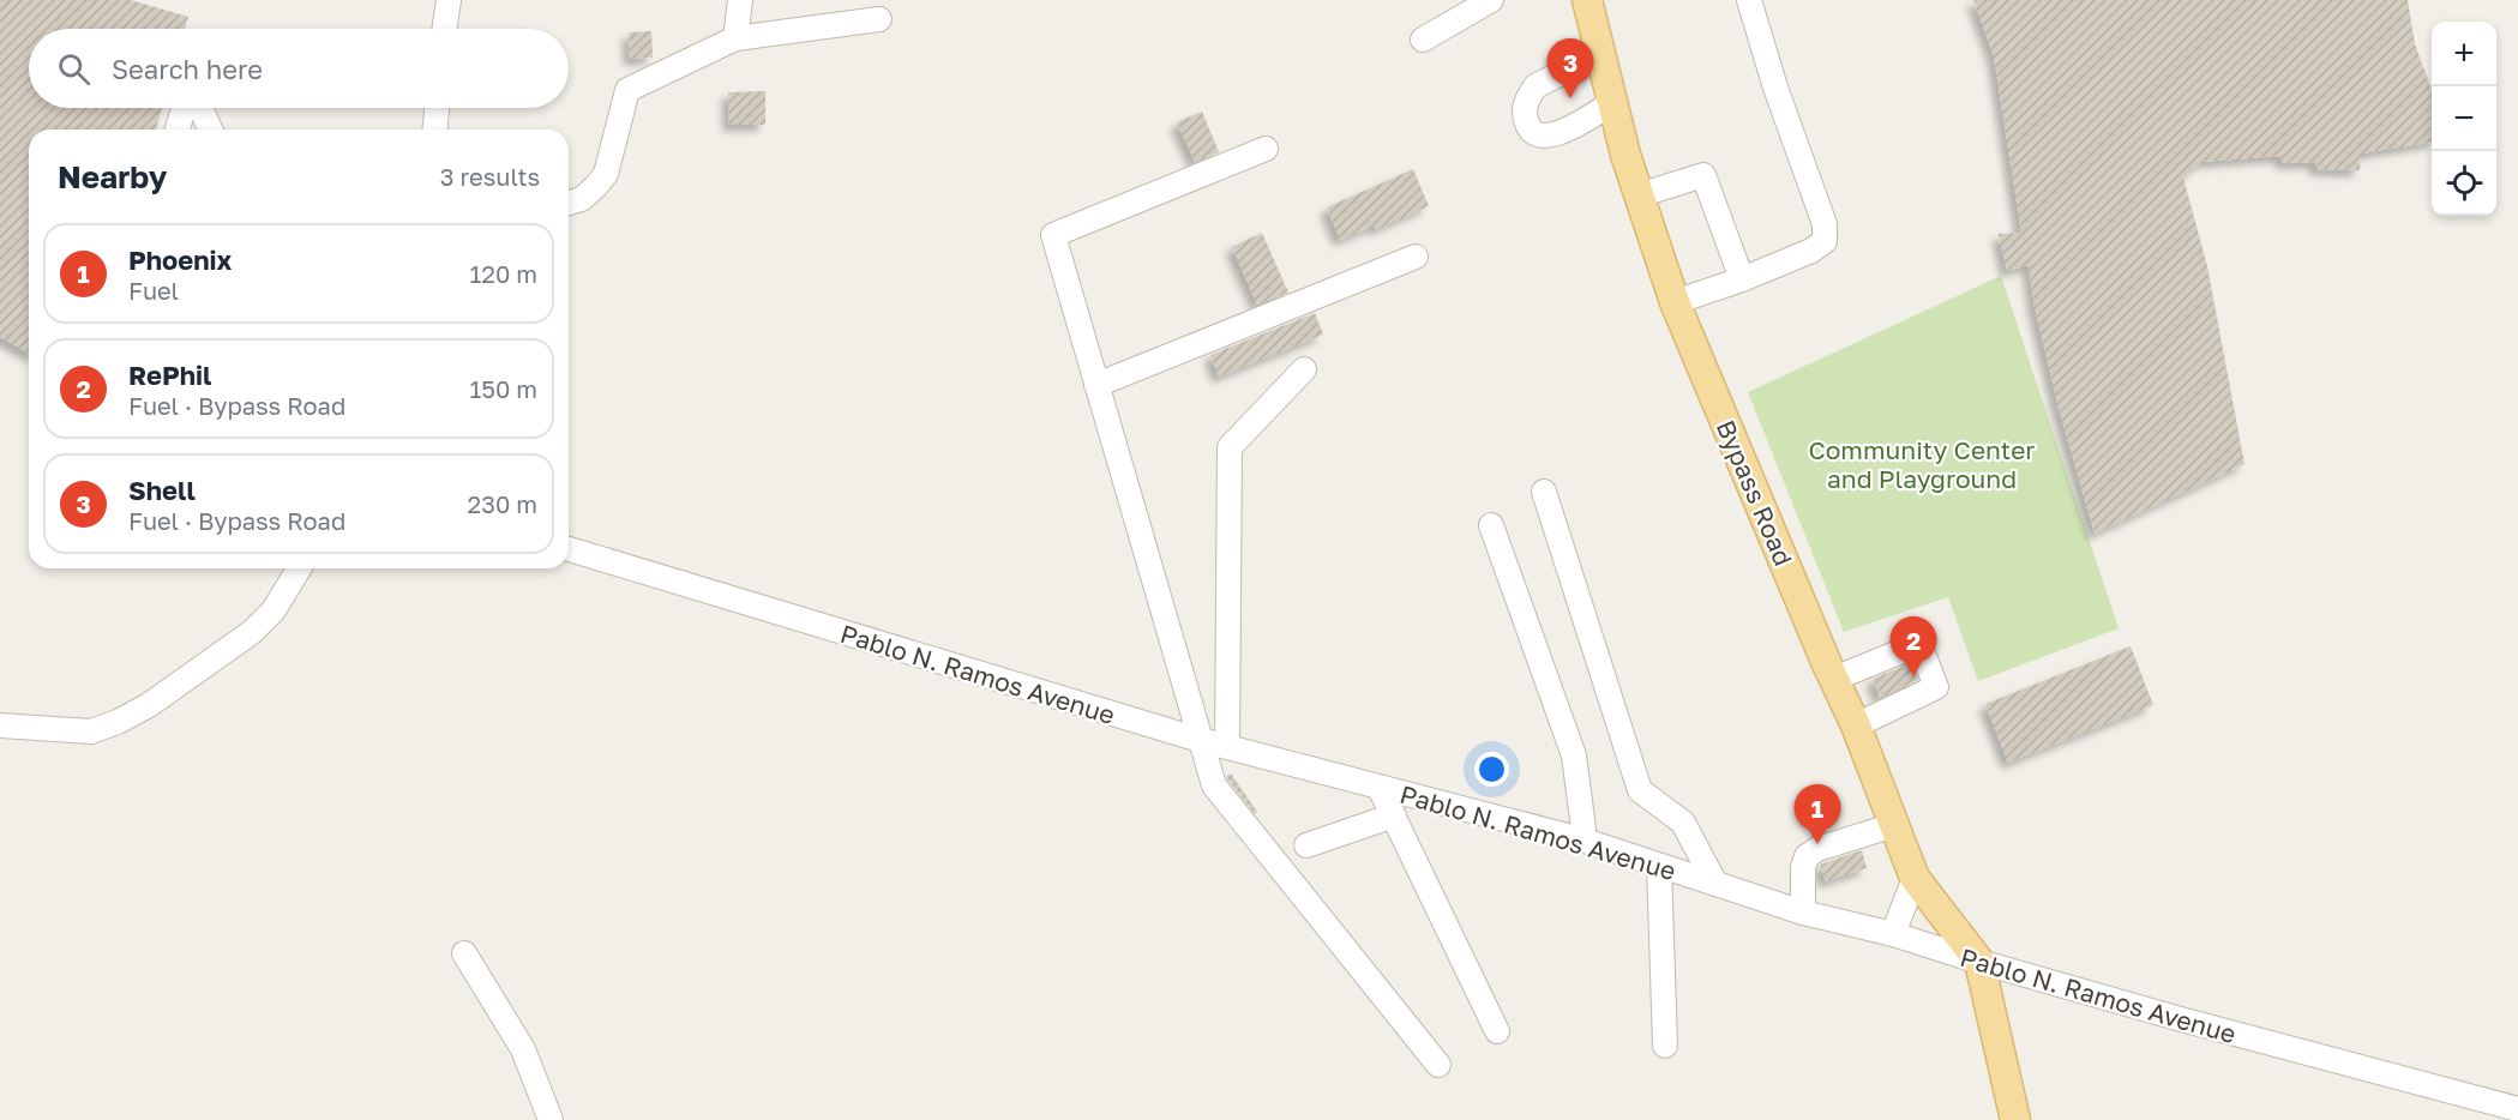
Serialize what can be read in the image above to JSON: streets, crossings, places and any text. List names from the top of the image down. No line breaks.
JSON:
{"streets":{"main road":["Bypass Road"],"street":["Pablo N. Ramos Avenue"]},"crossings":[["Bypass Road","Pablo N. Ramos Avenue"]],"parks":["Community Center and Playground"],"page":{"map_buttons":["+","−"],"search":"Search here","pins":["3","2","1"],"heading":["Nearby","3 results"],"list":[{"mark":"1","name":"Phoenix","note":"Fuel","value":"120 m"},{"mark":"2","name":"RePhil","note":"Fuel · Bypass Road","value":"150 m"},{"mark":"3","name":"Shell","note":"Fuel · Bypass Road","value":"230 m"}]}}
